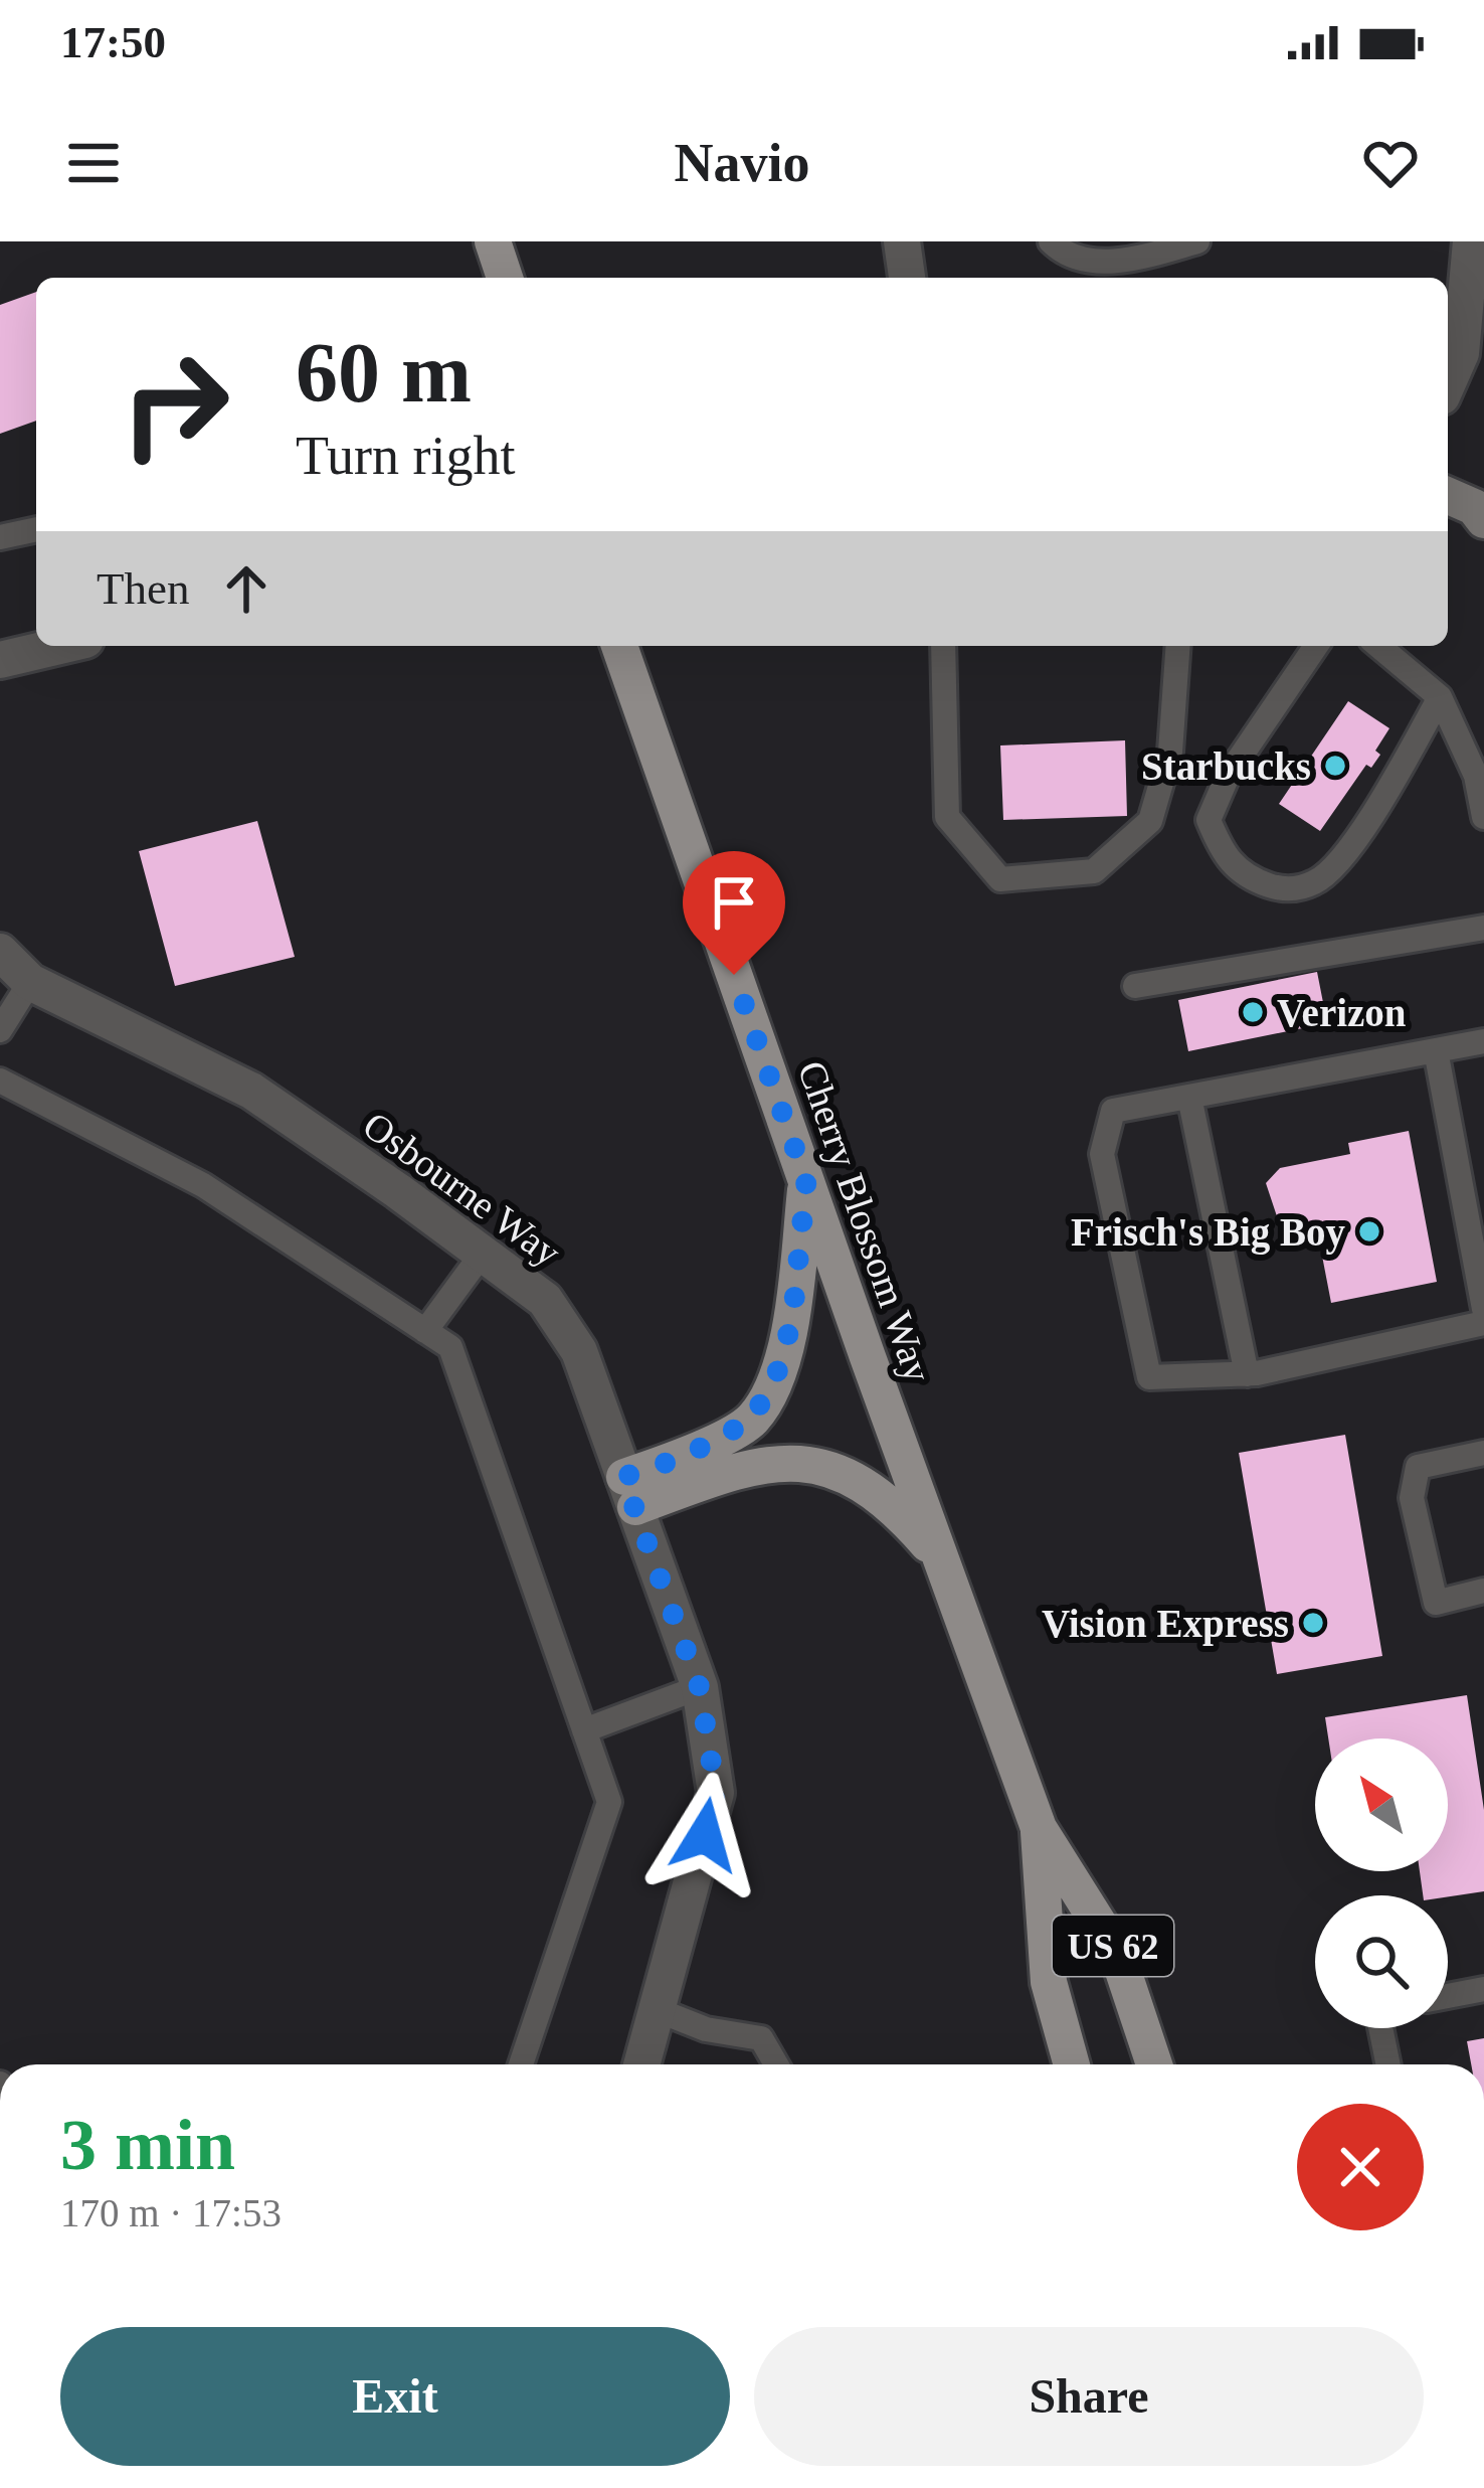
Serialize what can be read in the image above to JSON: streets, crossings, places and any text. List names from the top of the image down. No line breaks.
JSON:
{"streets":{"main road":["Cherry Blossom Way","US 62"],"street":["Osbourne Way"]},"places":["Starbucks","Verizon","Frisch's Big Boy","Vision Express"],"north":"top left","page":{"status":"17:50","header":"Navio","turn":["60 m","Turn right"],"then":"Then","heading":["3 min","170 m · 17:53"],"buttons":["Exit","Share"]}}
